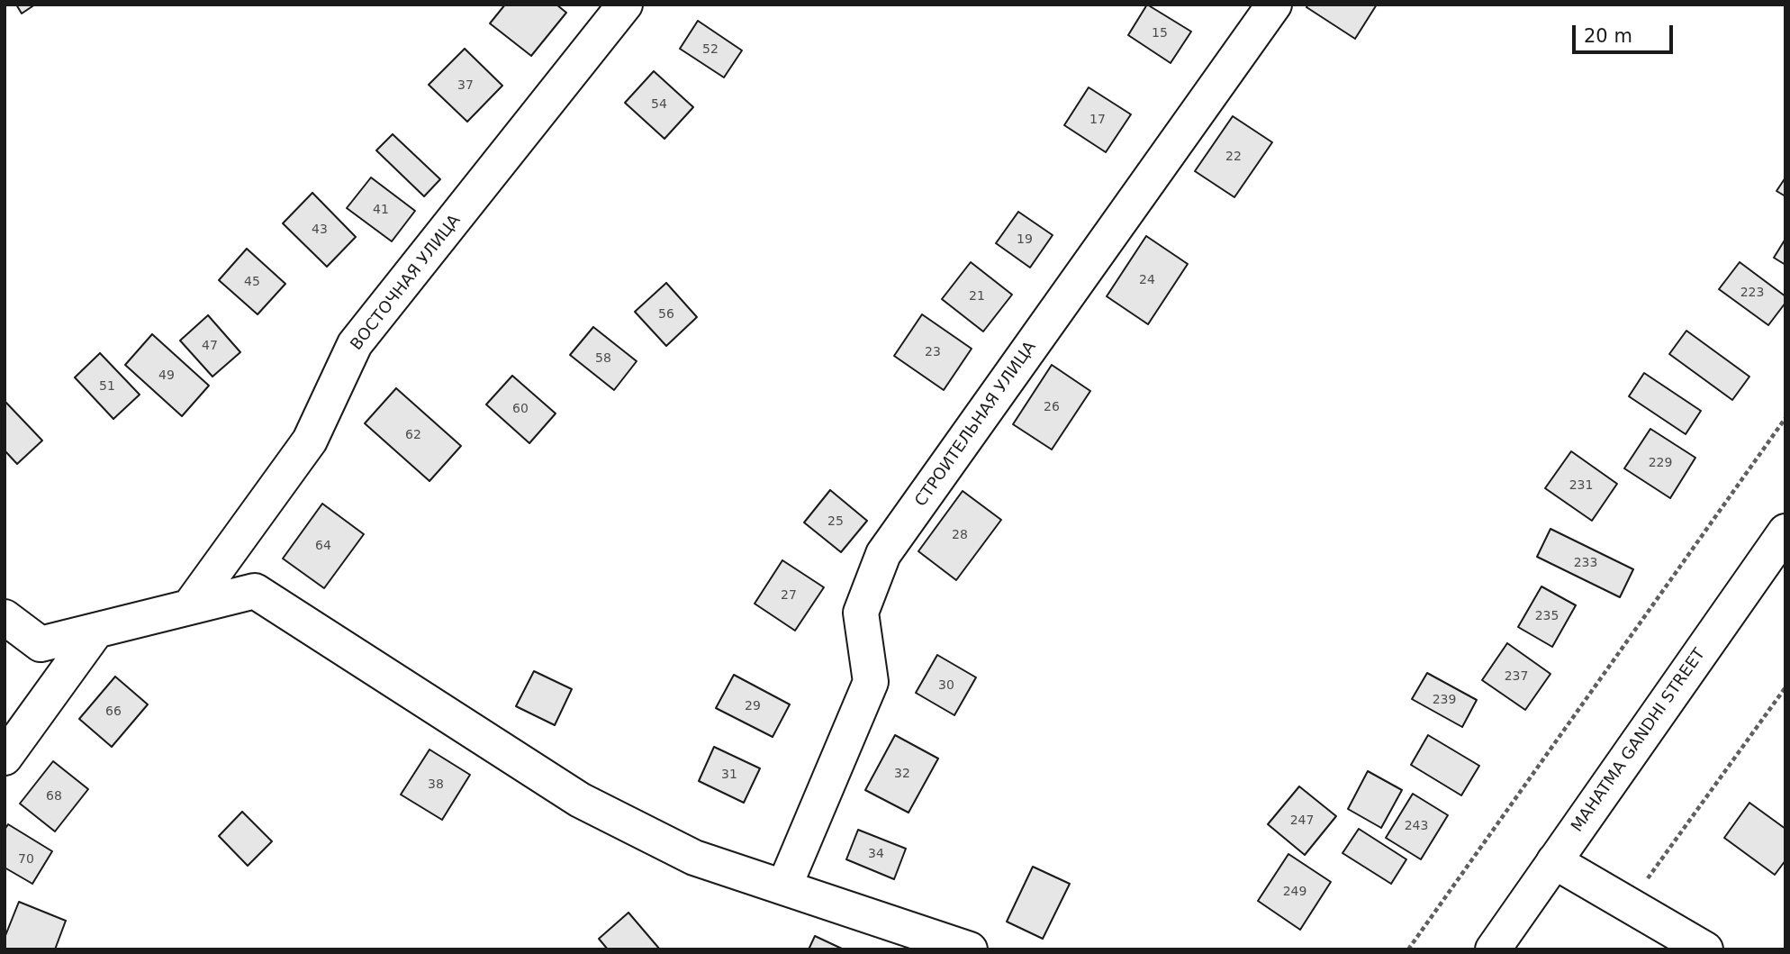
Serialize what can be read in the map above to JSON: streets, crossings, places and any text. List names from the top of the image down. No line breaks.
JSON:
{"streets":{"street":["ВОСТОЧНАЯ УЛИЦА","СТРОИТЕЛЬНАЯ УЛИЦА","MAHATMA GANDHI STREET"]},"house_numbers":["15","52","37","54","17","22","41","43","19","24","45","223","21","56","47","23","58","49","51","26","60","62","229","231","25","28","64","233","27","235","237","30","239","29","66","32","31","38","68","247","243","34","70","249"],"scale_bar":"20 m"}
